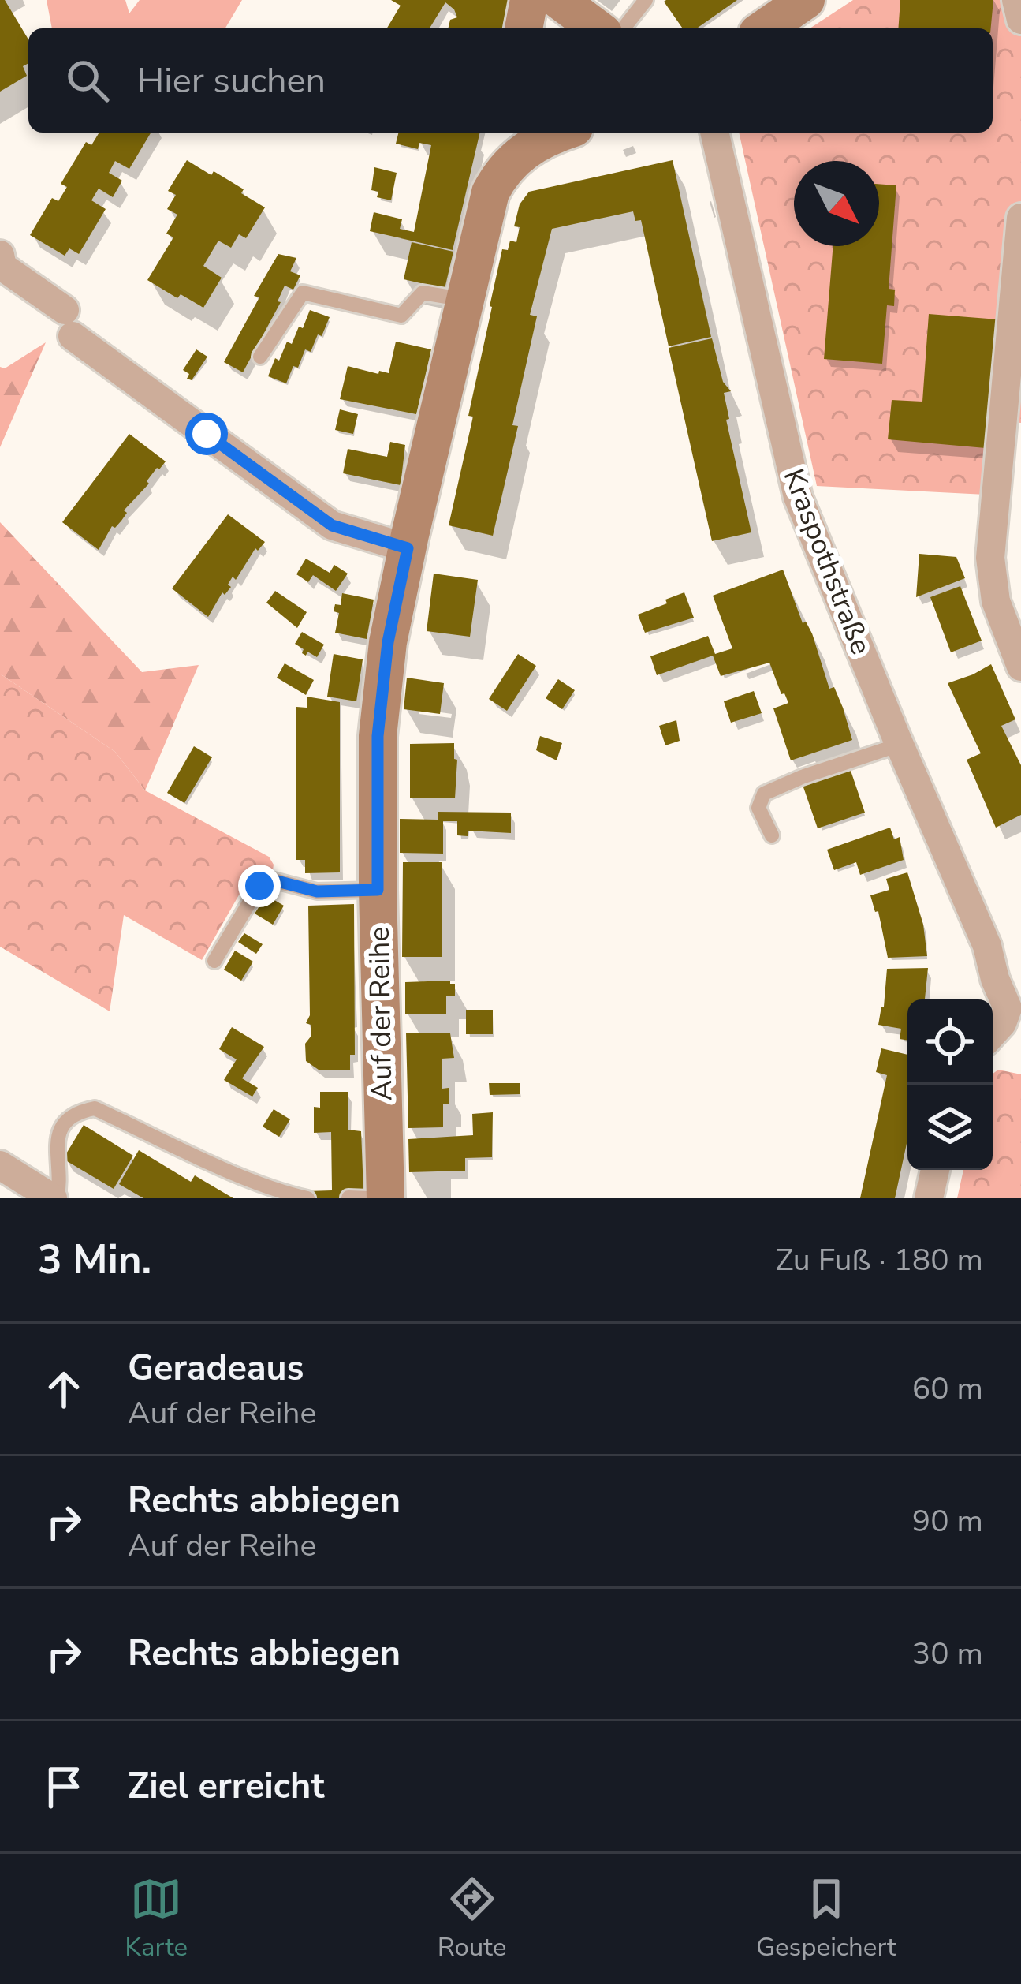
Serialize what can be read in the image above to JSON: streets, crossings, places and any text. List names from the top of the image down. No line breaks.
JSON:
{"streets":{"main road":["Auf der Reihe"],"street":["Kraspothstraße"]},"north":"bottom right","page":{"search":"Hier suchen","heading":["3 Min.","Zu Fuß · 180 m"],"list":[["Geradeaus","Auf der Reihe","60 m"],["Rechts abbiegen","Auf der Reihe","90 m"],["Rechts abbiegen","30 m"],"Ziel erreicht"],"nav":["Karte","Route","Gespeichert"]}}
